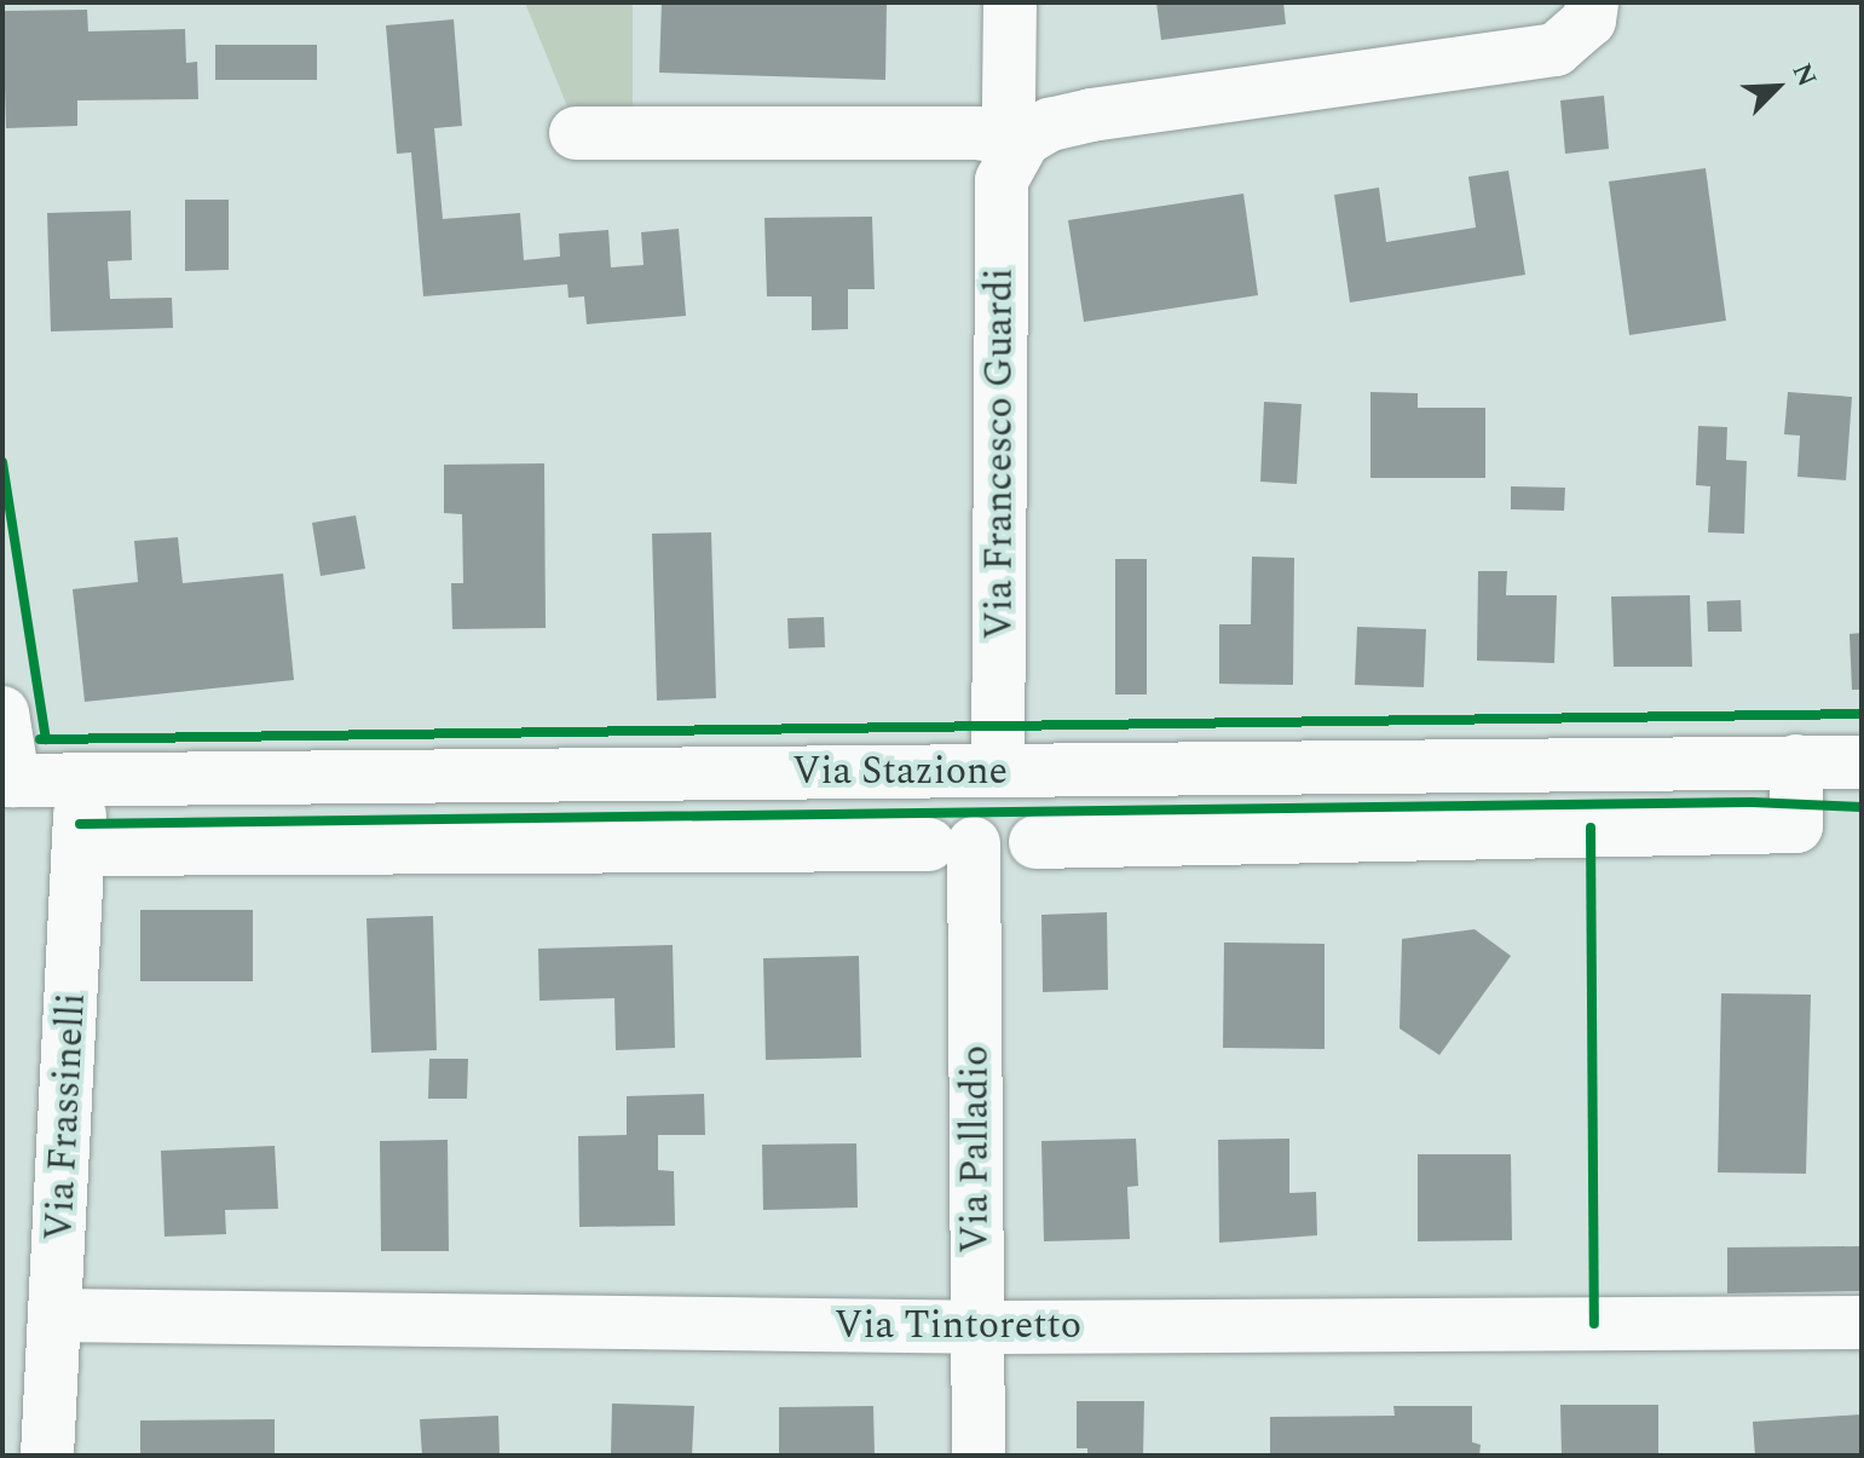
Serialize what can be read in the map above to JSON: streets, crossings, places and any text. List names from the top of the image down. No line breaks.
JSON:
{"streets":{"street":["Via Francesco Guardi","Via Stazione","Via Frassinelli","Via Palladio","Via Tintoretto"]},"crossings":[["Via Francesco Guardi","Via Stazione"],["Via Stazione","Via Frassinelli"],["Via Stazione","Via Palladio"],["Via Frassinelli","Via Tintoretto"],["Via Palladio","Via Tintoretto"]],"north":"top right"}
